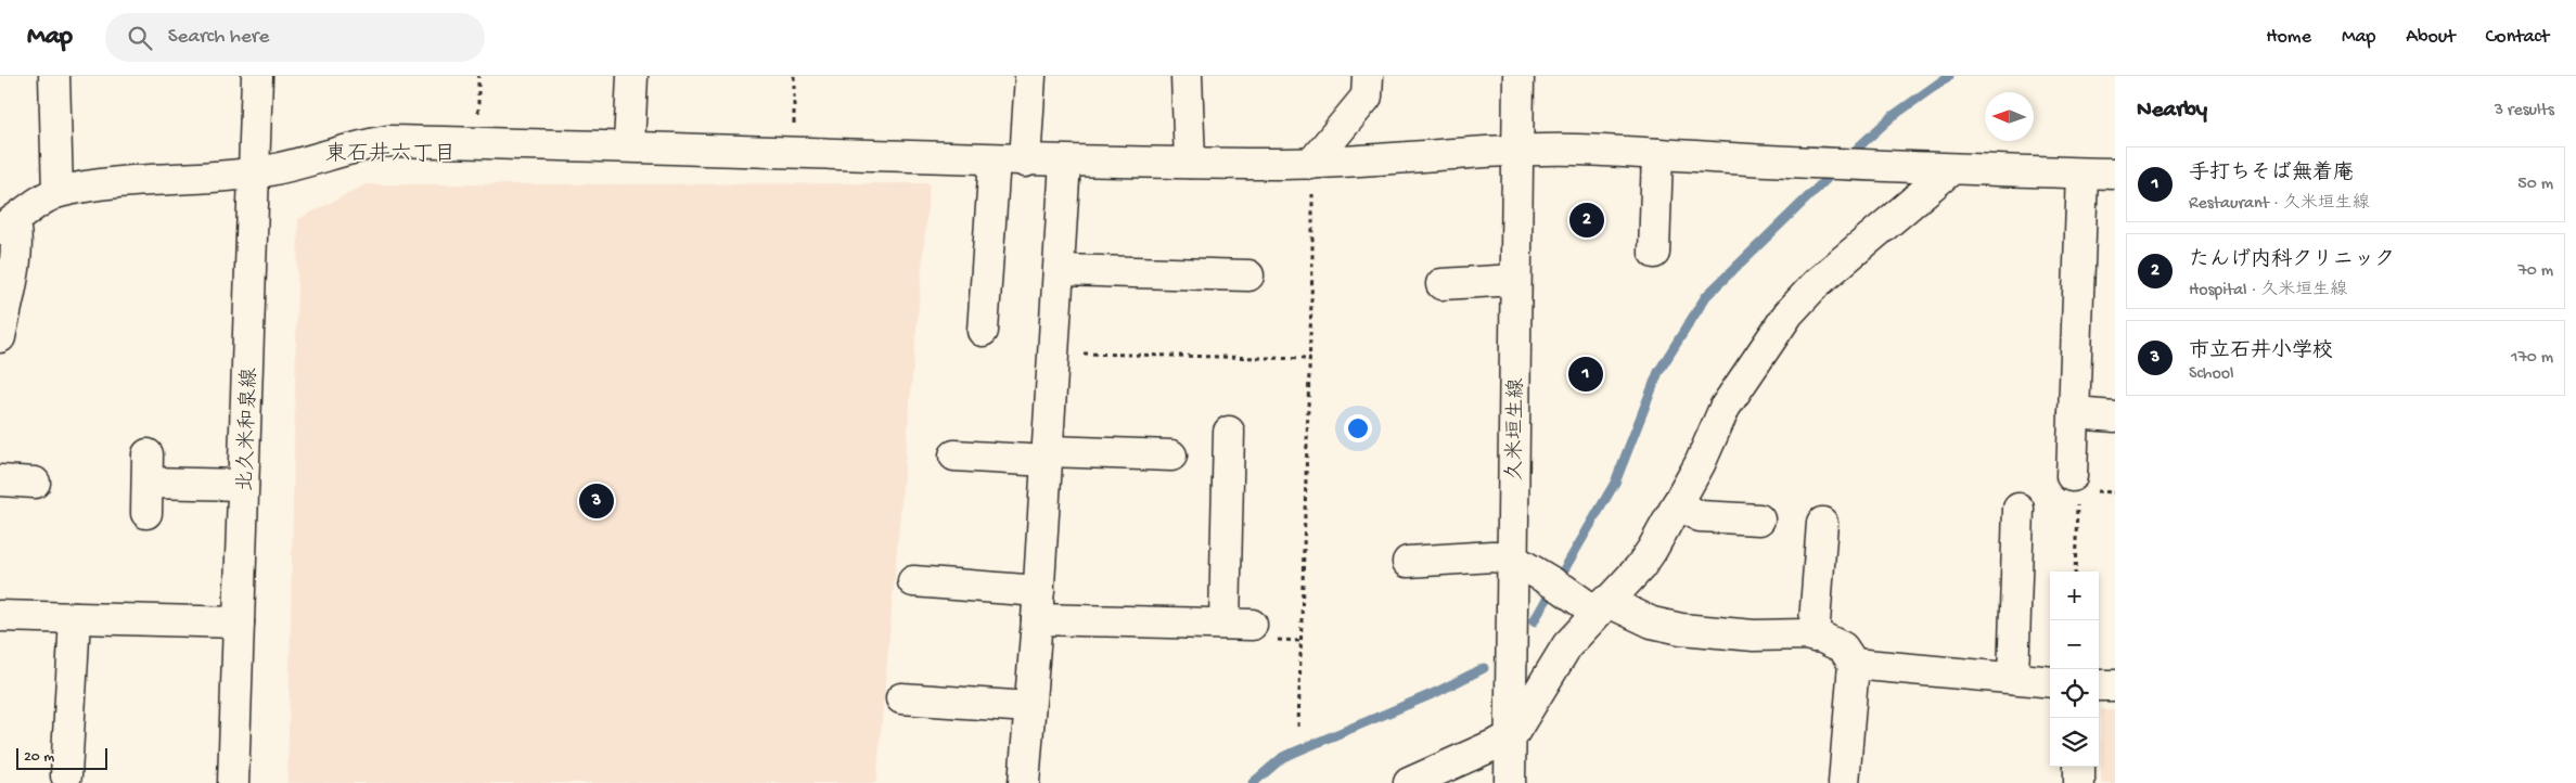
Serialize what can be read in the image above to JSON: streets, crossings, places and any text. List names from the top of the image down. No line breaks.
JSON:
{"streets":{"street":["北久米和泉線","久米垣生線"]},"districts":["東石井六丁目"],"scale_bar":"20 m","north":"left","page":{"header":"Map","search":"Search here","nav":["Home","Map","About","Contact"],"heading":["Nearby","3 results"],"list":[{"mark":"1","name":"手打ちそば無着庵","note":"Restaurant · 久米垣生線","value":"50 m"},{"mark":"2","name":"たんげ内科クリニック","note":"Hospital · 久米垣生線","value":"70 m"},{"mark":"3","name":"市立石井小学校","note":"School","value":"170 m"}],"pins":["2","1","3"],"map_buttons":["+","−"],"scale":"20 m"}}
